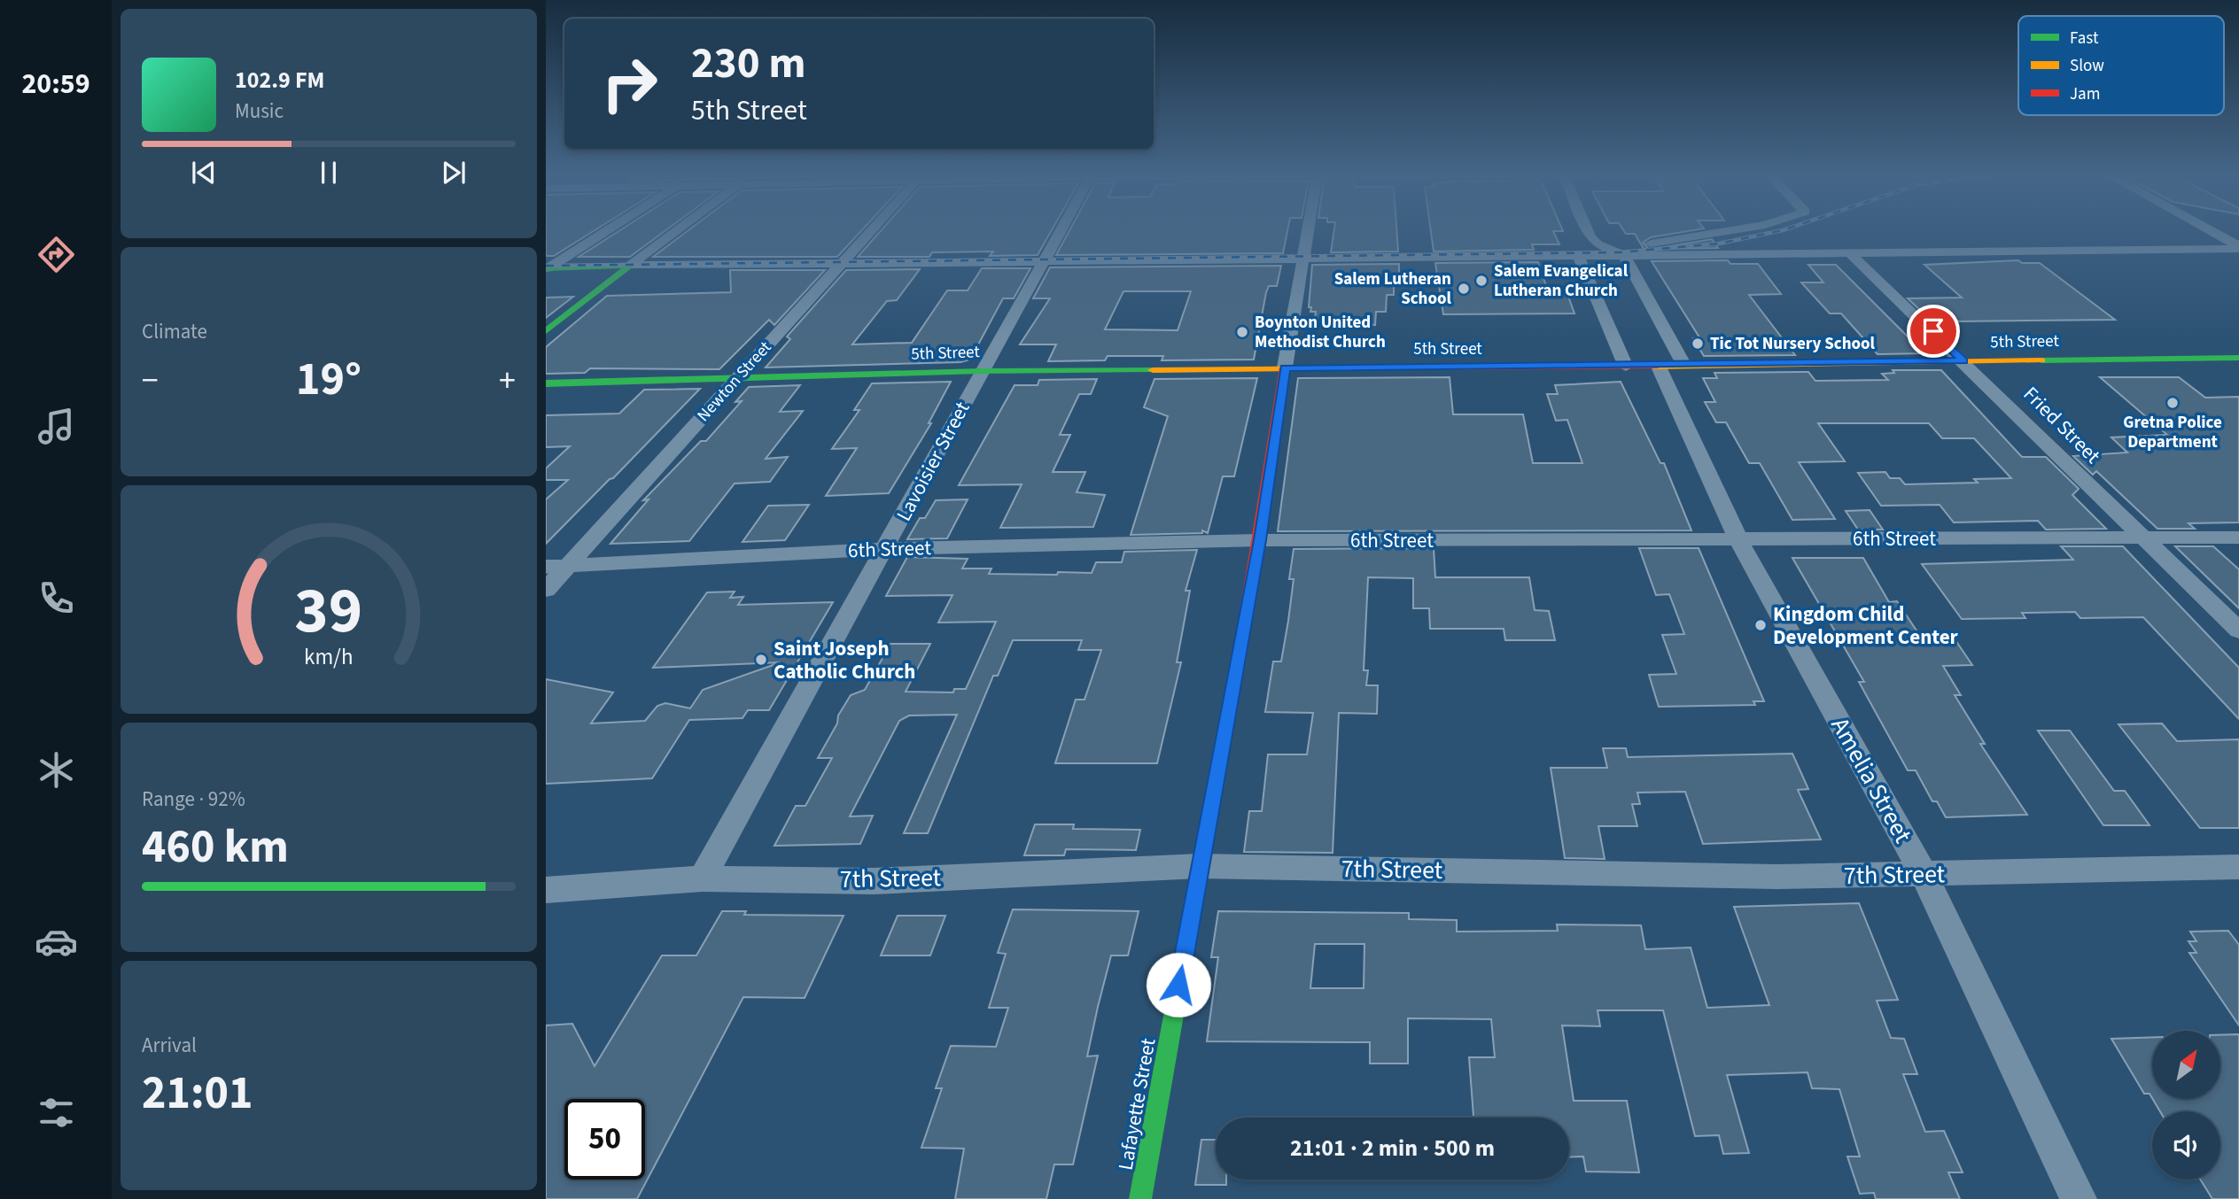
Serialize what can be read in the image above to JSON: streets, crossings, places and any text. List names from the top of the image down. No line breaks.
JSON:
{"streets":{"main road":["5th Street","Lafayette Street"],"street":["Newton Street","Fried Street","Lavoisier Street","6th Street","Amelia Street","7th Street"]},"crossings":[["5th Street","Newton Street"],["5th Street","Fried Street"],["5th Street","Lavoisier Street"],["5th Street","Amelia Street"],["5th Street","Lafayette Street"],["Newton Street","6th Street"],["Fried Street","6th Street"],["Lavoisier Street","6th Street"],["Lavoisier Street","7th Street"],["6th Street","Amelia Street"],["6th Street","Lafayette Street"],["Amelia Street","7th Street"],["7th Street","Lafayette Street"]],"places":["Salem Evangelical Lutheran Church","Salem Lutheran School","Boynton United Methodist Church","Tic Tot Nursery School","Gretna Police Department","Kingdom Child Development Center","Saint Joseph Catholic Church"],"legend":["Fast","Slow","Jam"],"north":"top right","page":{"tabs":"20:59","turn":["230 m","5th Street"],"song":["102.9 FM","Music"],"tile":["Climate",["Range · 92%","460 km"],["Arrival","21:01"]],"heat":["−","19°","+"],"limit":"50","trip":"21:01 · 2 min · 500 m","gauge":["39","km/h"]}}
